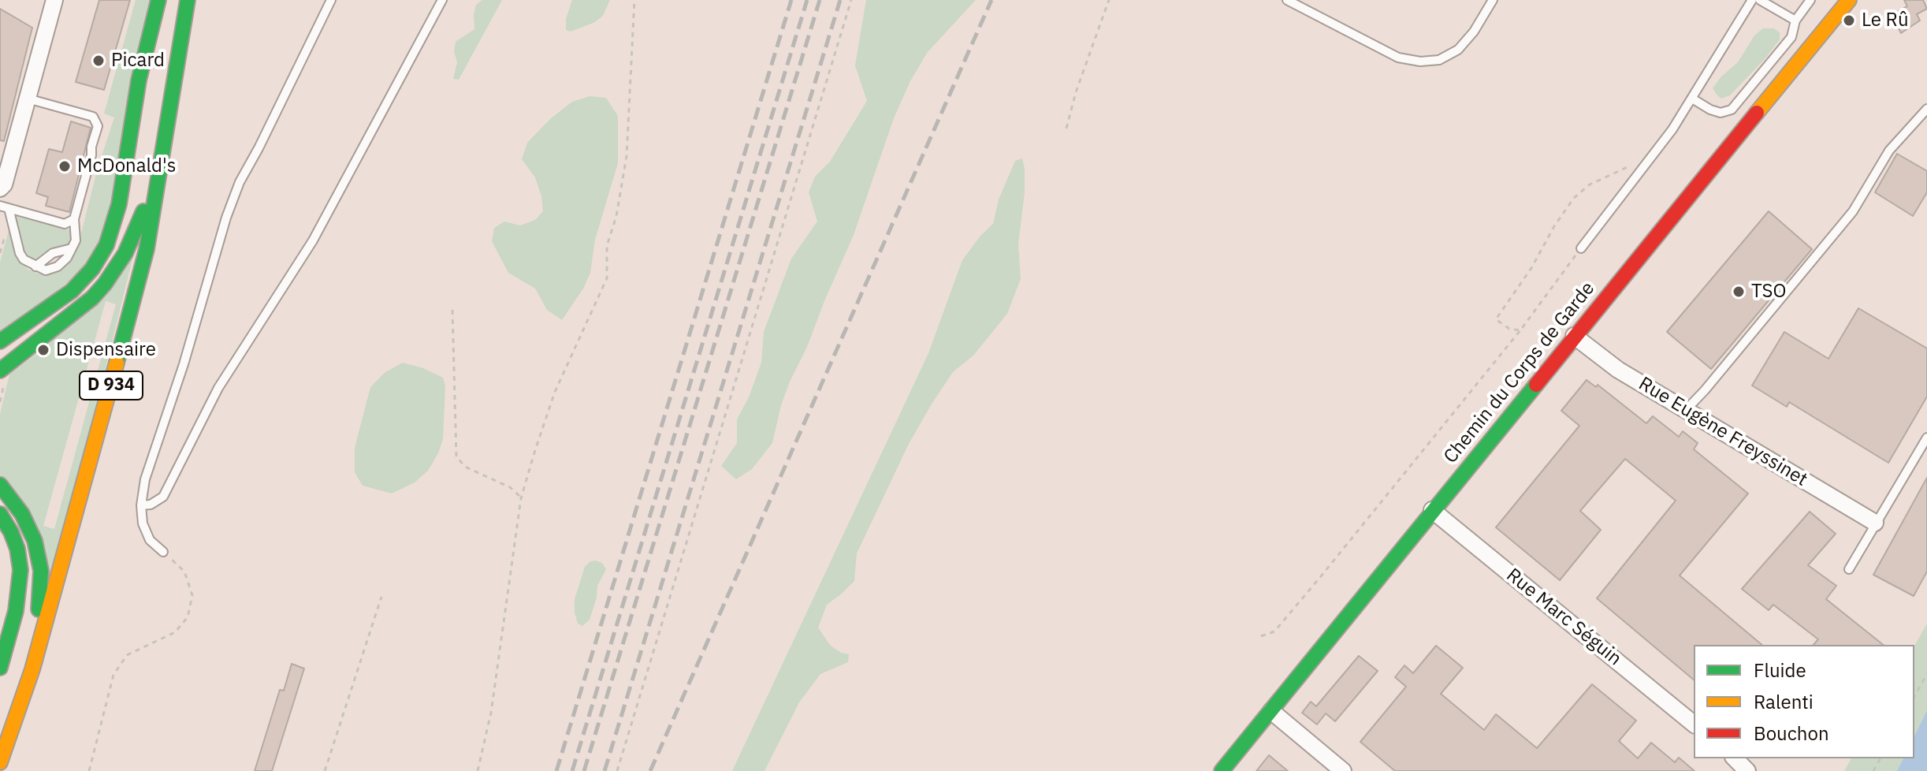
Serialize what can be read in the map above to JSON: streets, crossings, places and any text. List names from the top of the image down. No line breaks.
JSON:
{"streets":{"main road":["Chemin du Corps de Garde","D 934"],"street":["Rue Eugène Freyssinet","Rue Marc Séguin"]},"crossings":[["Chemin du Corps de Garde","Rue Eugène Freyssinet"],["Chemin du Corps de Garde","Rue Marc Séguin"]],"places":["Le Rû","Picard","McDonald's","TSO","Dispensaire"],"legend":["Fluide","Ralenti","Bouchon"]}
